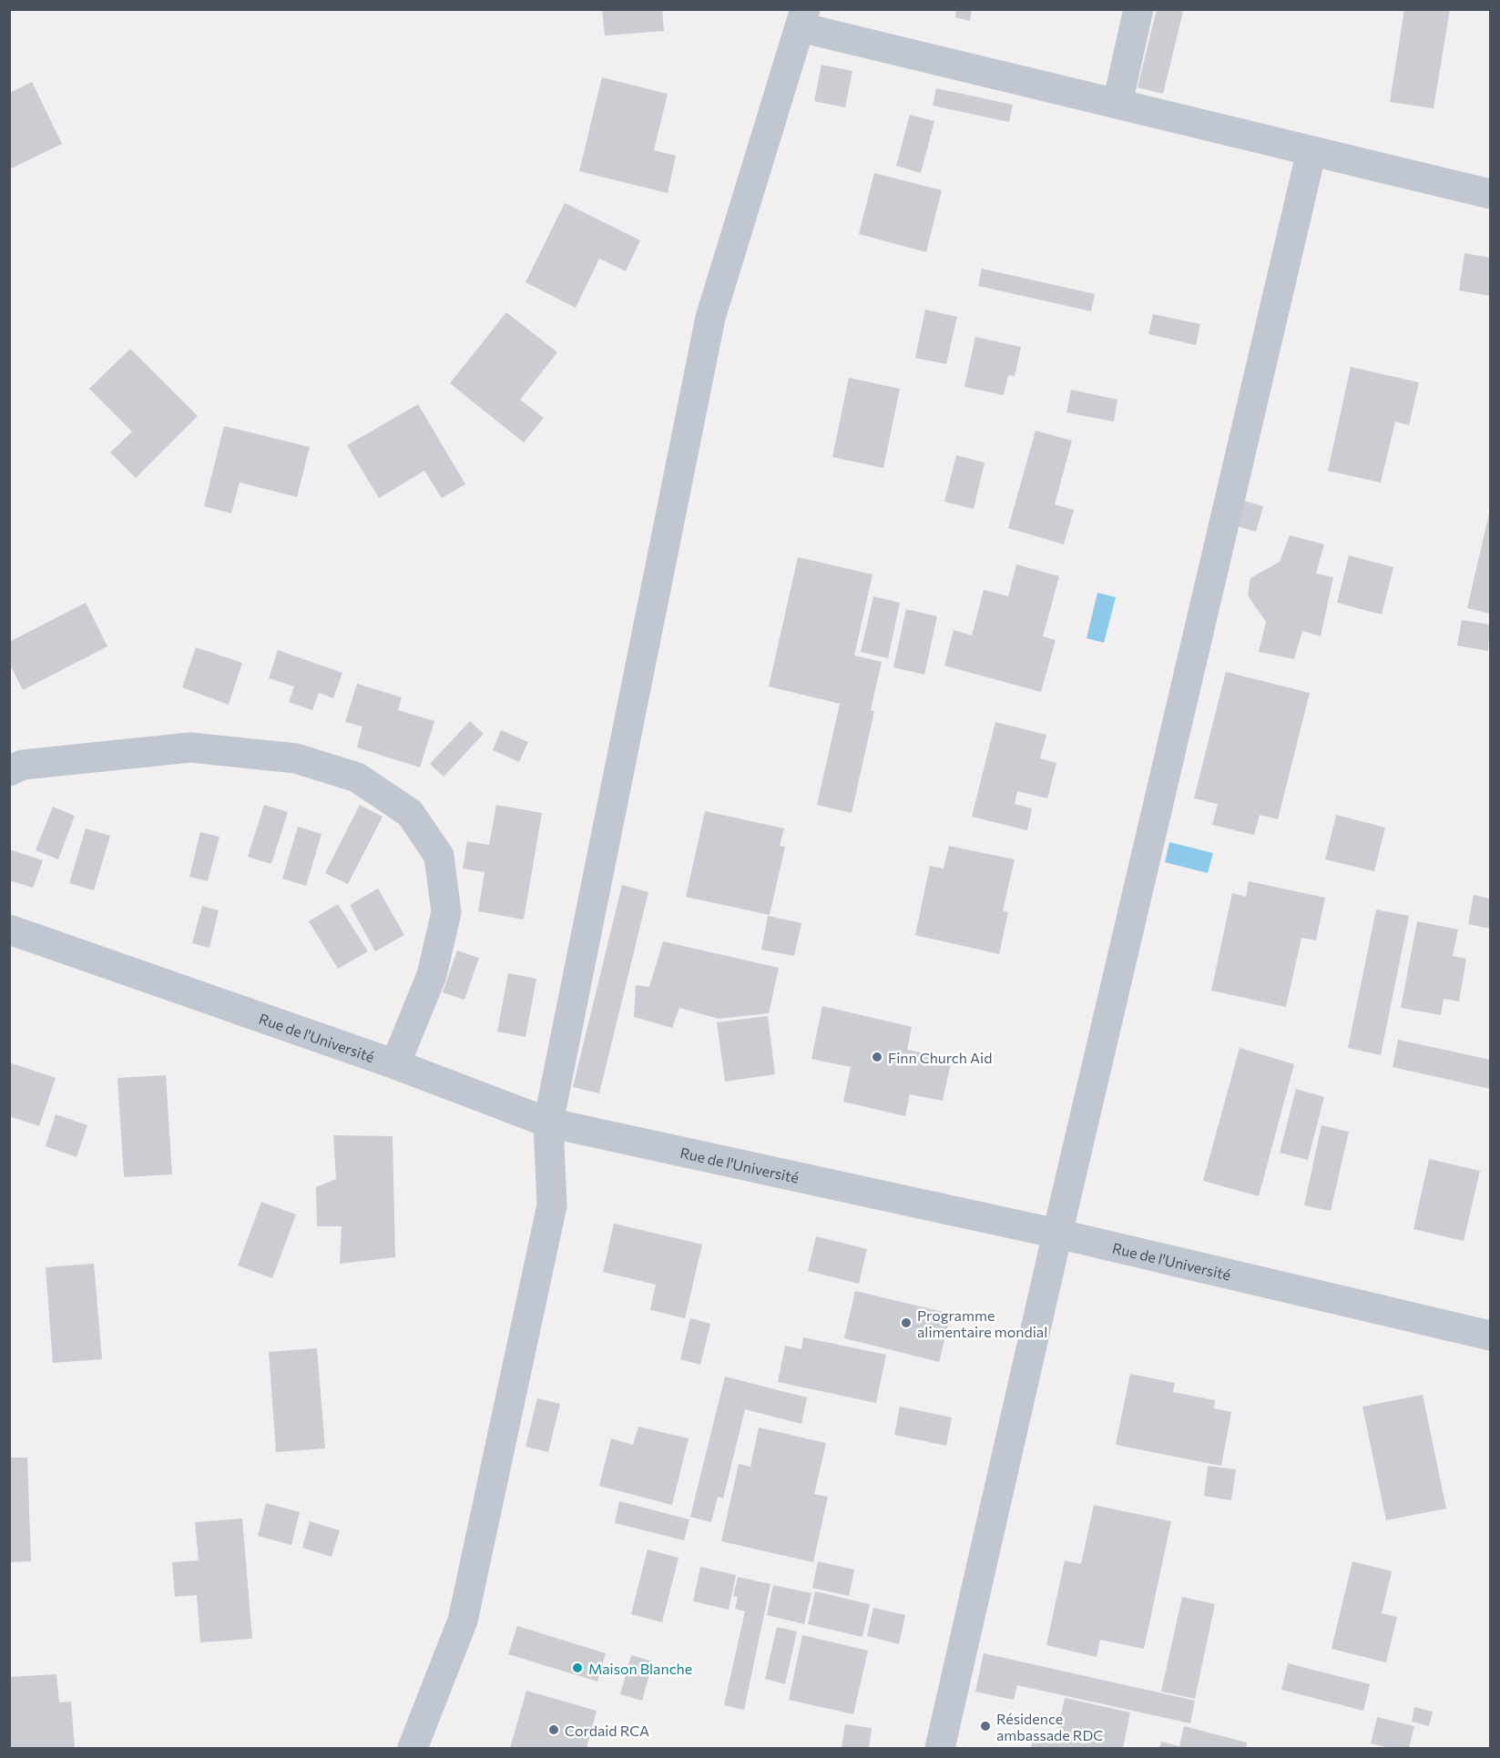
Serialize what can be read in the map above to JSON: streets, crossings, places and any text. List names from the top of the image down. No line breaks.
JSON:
{"streets":{"street":["Rue de l'Université"]},"places":["Finn Church Aid","Programme alimentaire mondial","Maison Blanche","Résidence ambassade RDC","Cordaid RCA"]}
